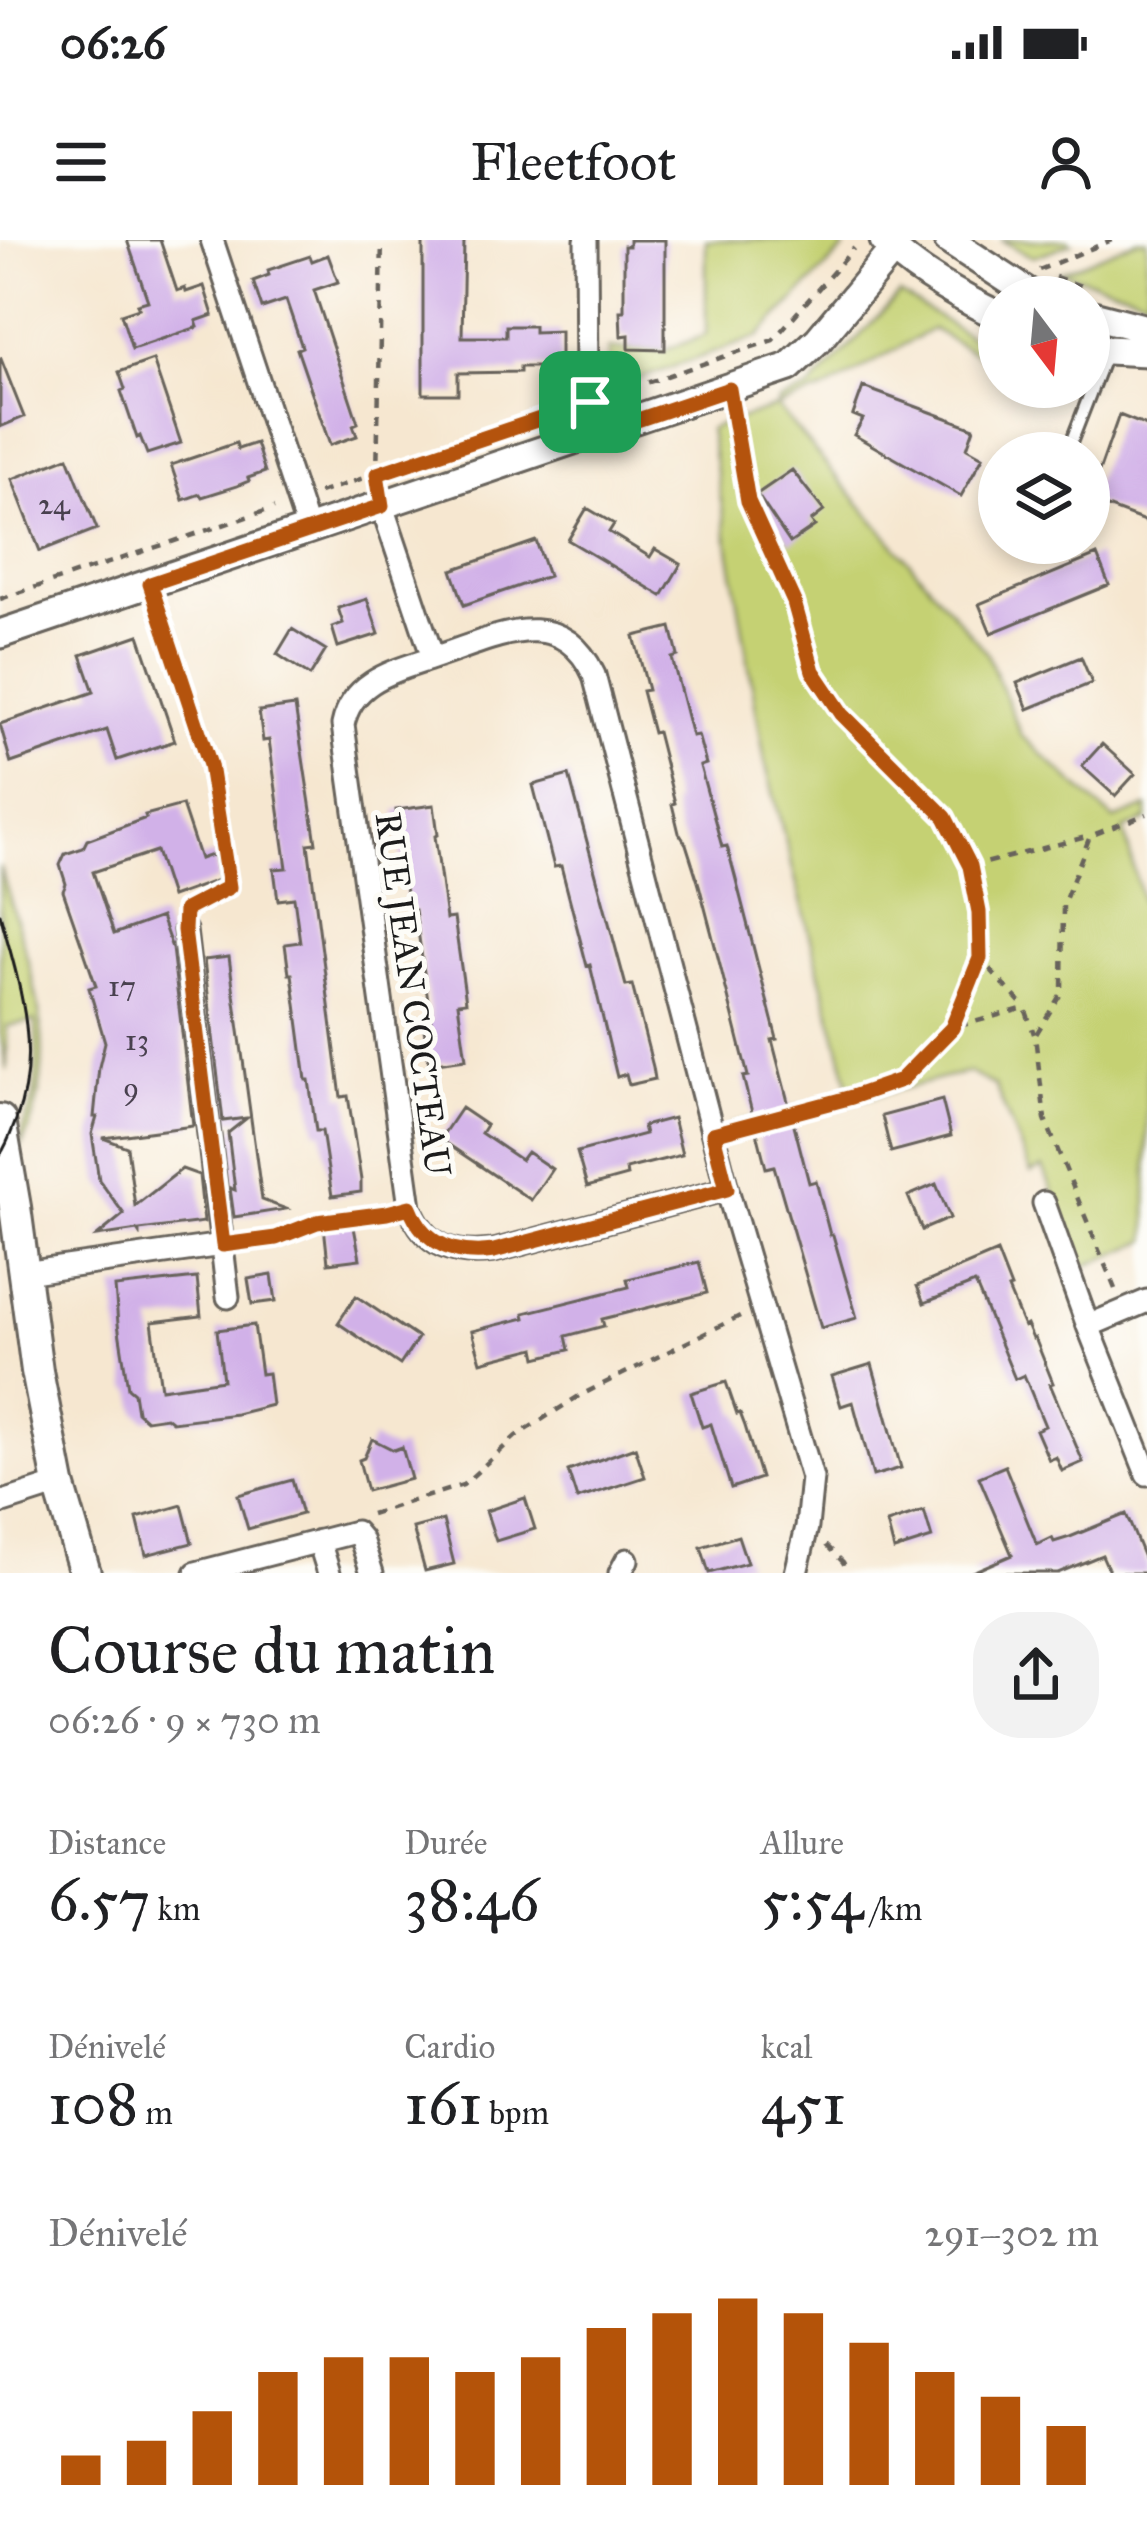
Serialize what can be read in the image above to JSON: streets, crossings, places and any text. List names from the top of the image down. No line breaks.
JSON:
{"streets":{"street":["RUE JEAN COCTEAU"]},"house_numbers":["24","17","13","9"],"north":"bottom","page":{"status":"06:26","header":"Fleetfoot","heading":["Course du matin","06:26 · 9 × 730 m"],"stats":[["Distance","6.57 km"],["Durée","38:46"],["Allure","5:54 /km"],["Dénivelé","108 m"],["Cardio","161 bpm"],["kcal","451"]],"chart":["Dénivelé","291–302 m"]}}
